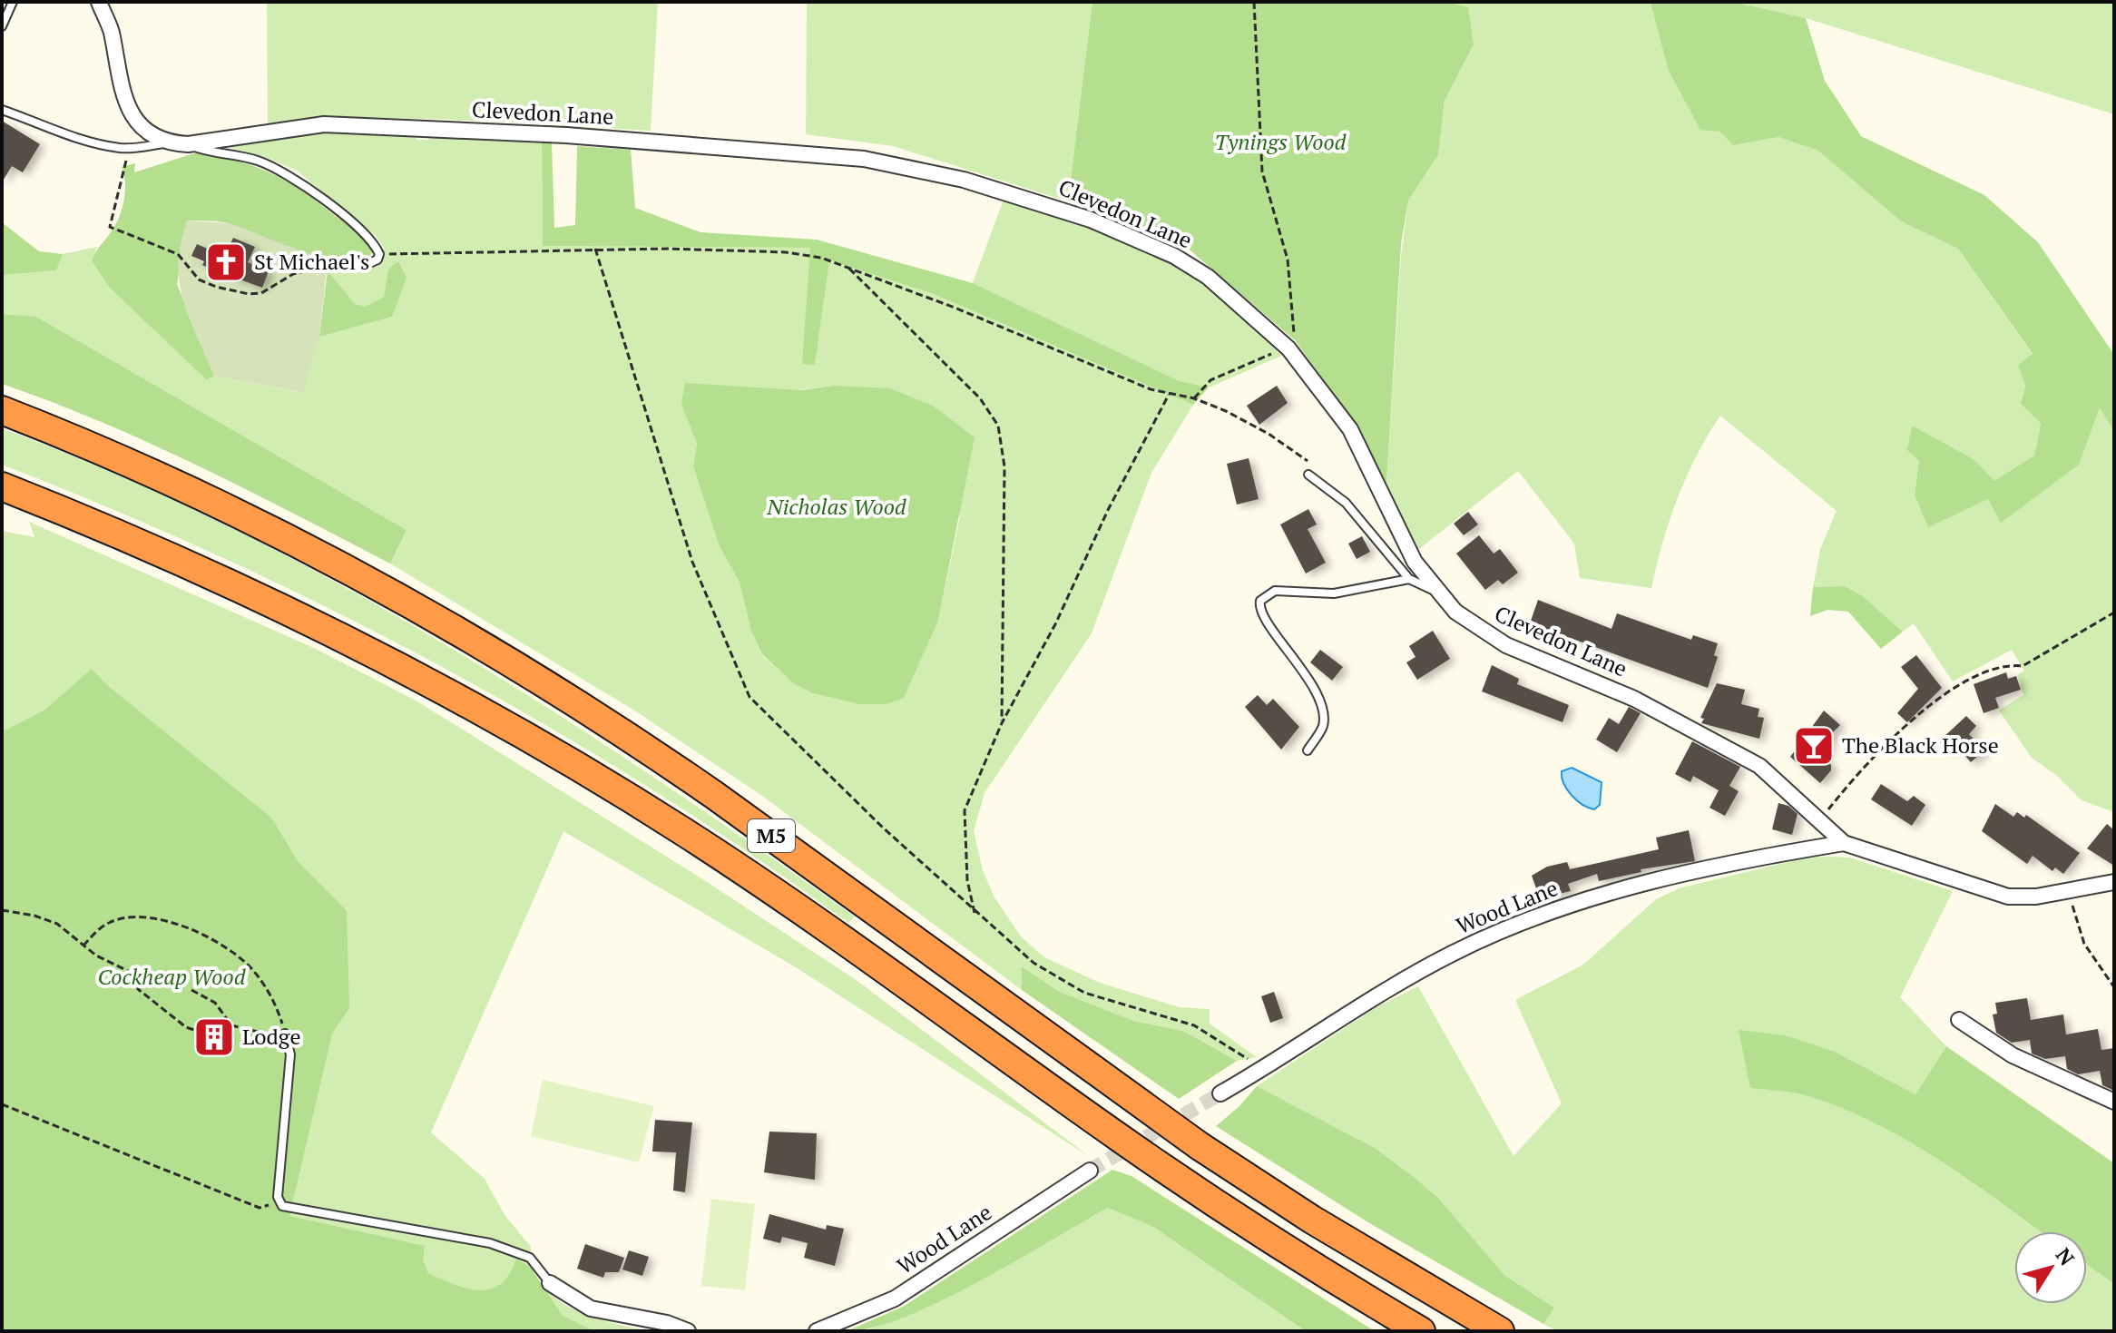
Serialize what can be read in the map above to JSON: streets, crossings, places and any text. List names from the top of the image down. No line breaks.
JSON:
{"streets":{"highway":["M5"],"street":["Clevedon Lane","Wood Lane"]},"crossings":[["Clevedon Lane","Wood Lane"]],"parks":["Tynings Wood","Nicholas Wood","Cockheap Wood"],"places":{"church":["St Michael's"],"bar":["The Black Horse"],"building":["Lodge"]},"north":"top right"}
